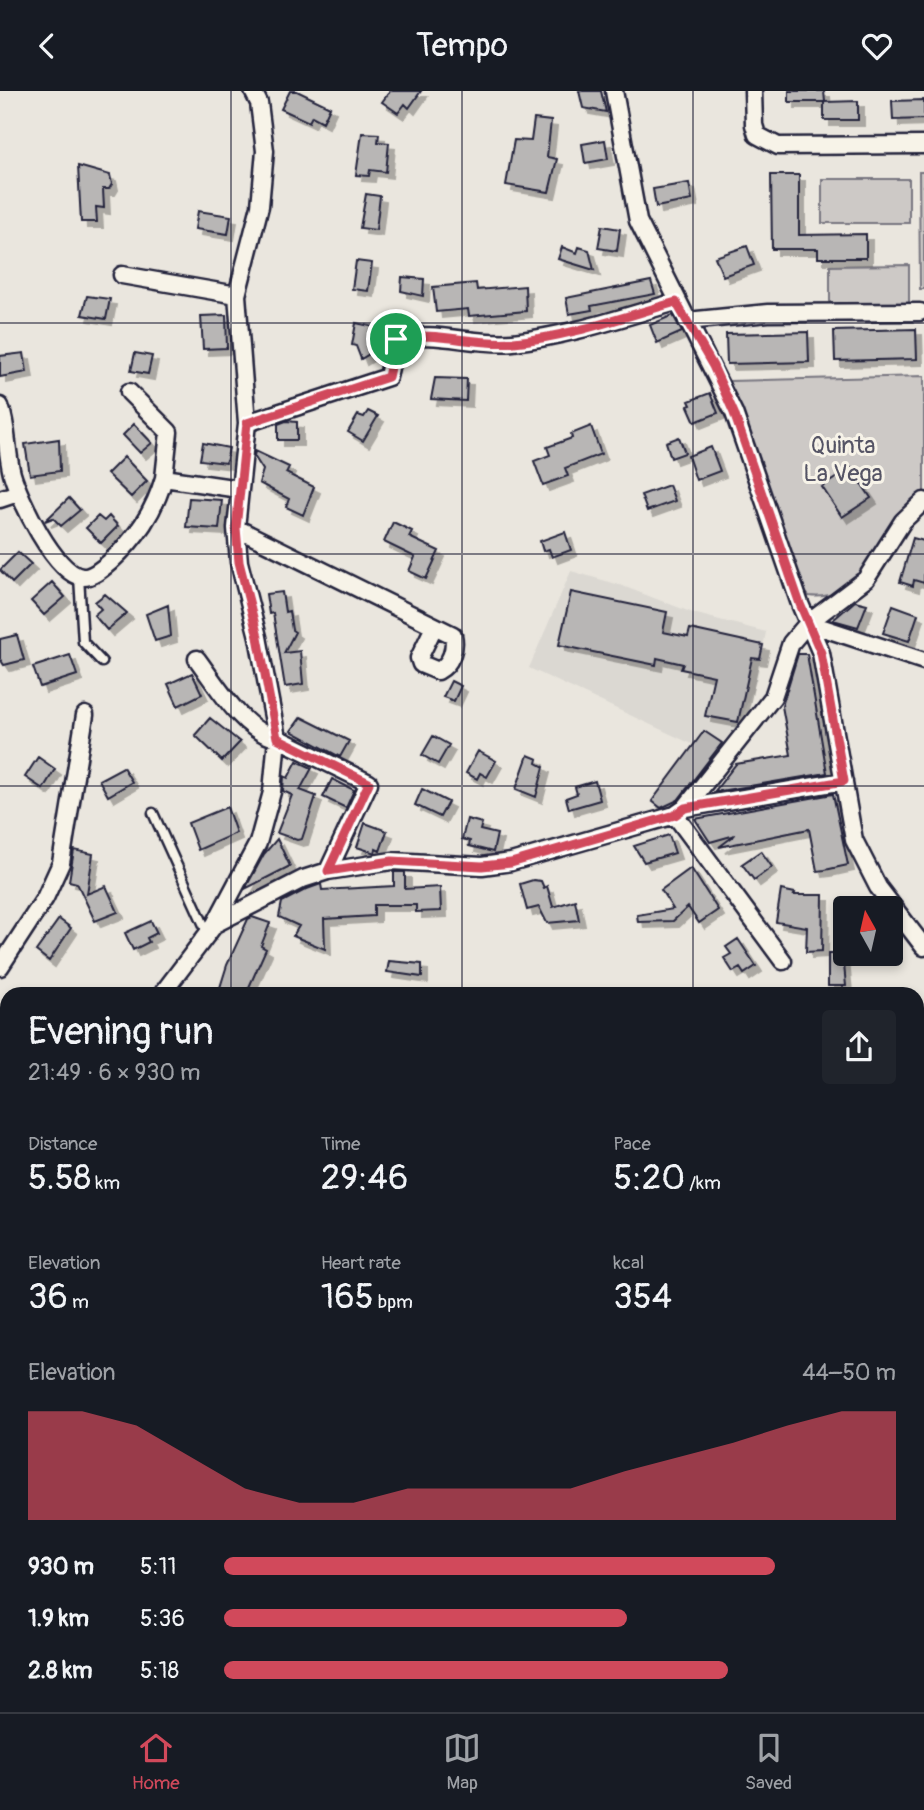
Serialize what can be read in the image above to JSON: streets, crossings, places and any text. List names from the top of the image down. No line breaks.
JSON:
{"parks":["Quinta La Vega"],"north":"top","page":{"header":"Tempo","heading":["Evening run","21:49 · 6 × 930 m"],"stats":[["Distance","5.58 km"],["Time","29:46"],["Pace","5:20 /km"],["Elevation","36 m"],["Heart rate","165 bpm"],["kcal","354"]],"chart":["Elevation","44–50 m"],"list":[{"name":"930 m","note":"5:11"},{"name":"1.9 km","note":"5:36"},{"name":"2.8 km","note":"5:18"}],"tabs":["Home","Map","Saved"]}}
